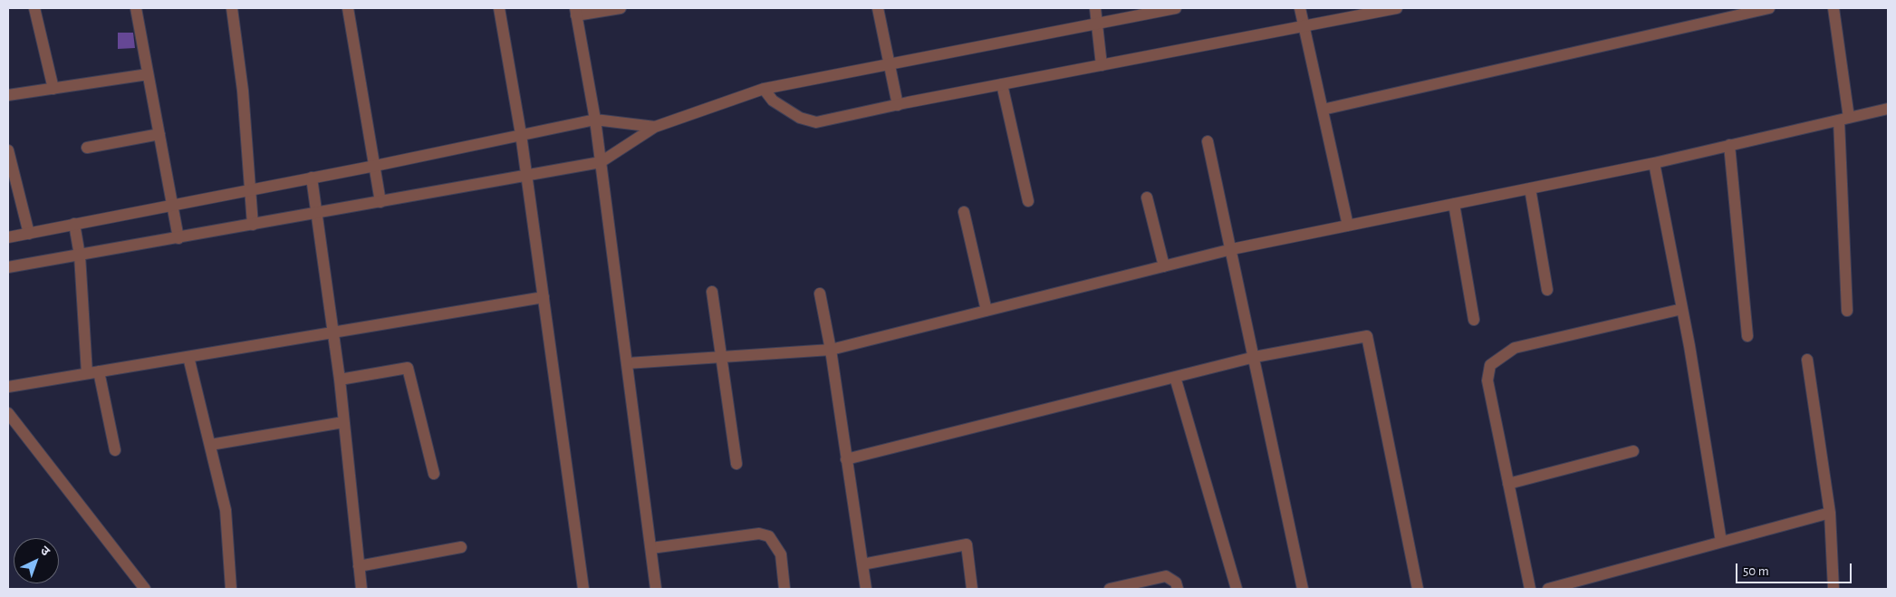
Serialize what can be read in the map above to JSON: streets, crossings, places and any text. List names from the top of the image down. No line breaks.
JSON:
{"scale_bar":"50 m","north":"top right"}
